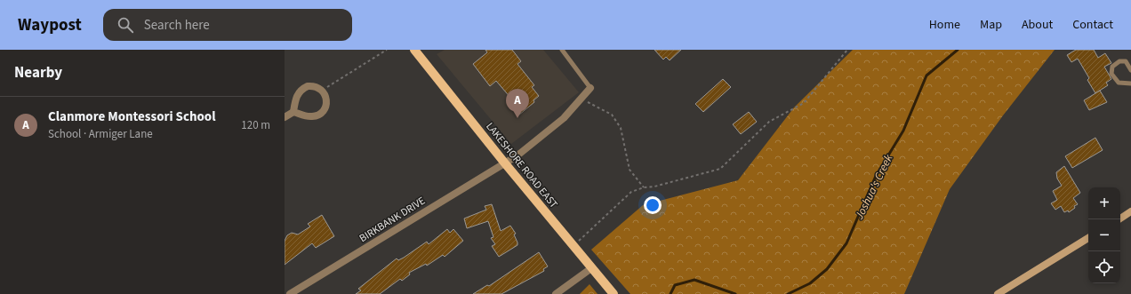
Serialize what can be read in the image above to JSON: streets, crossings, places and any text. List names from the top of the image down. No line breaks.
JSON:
{"streets":{"main road":["LAKESHORE ROAD EAST"],"street":["BIRKBANK DRIVE"]},"crossings":[["LAKESHORE ROAD EAST","BIRKBANK DRIVE"]],"water":["Joshua's Creek"],"page":{"header":"Waypost","search":"Search here","nav":["Home","Map","About","Contact"],"heading":"Nearby","pins":"A","list":[{"mark":"A","name":"Clanmore Montessori School","note":"School · Armiger Lane","value":"120 m"}],"map_buttons":["+","−"]}}
